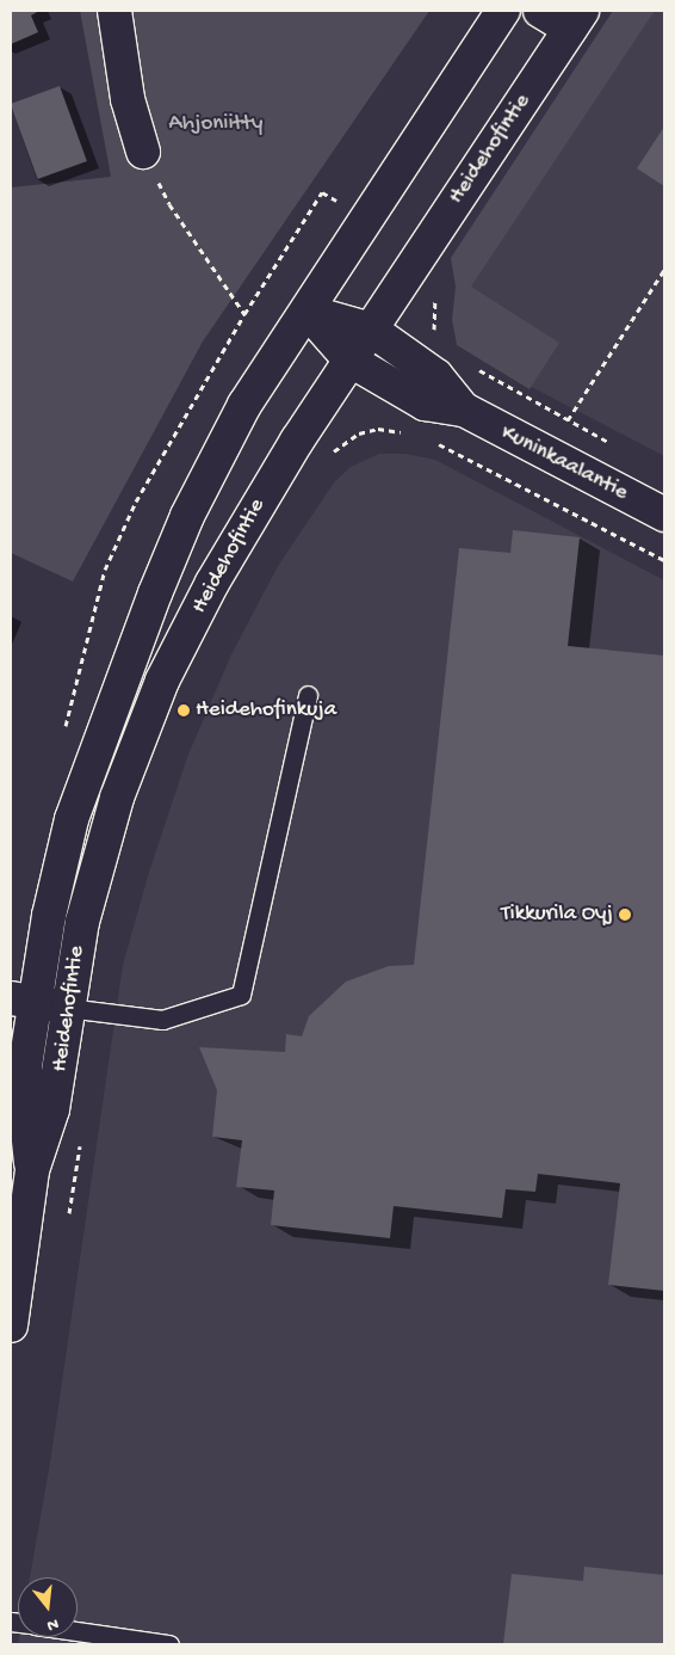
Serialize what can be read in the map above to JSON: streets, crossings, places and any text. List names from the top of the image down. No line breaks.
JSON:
{"streets":{"main road":["Heidehofintie","Kuninkaalantie"]},"crossings":[["Heidehofintie","Kuninkaalantie"]],"parks":["Ahjoniitty"],"places":["Heidehofinkuja","Tikkurila Oyj"],"north":"bottom"}
